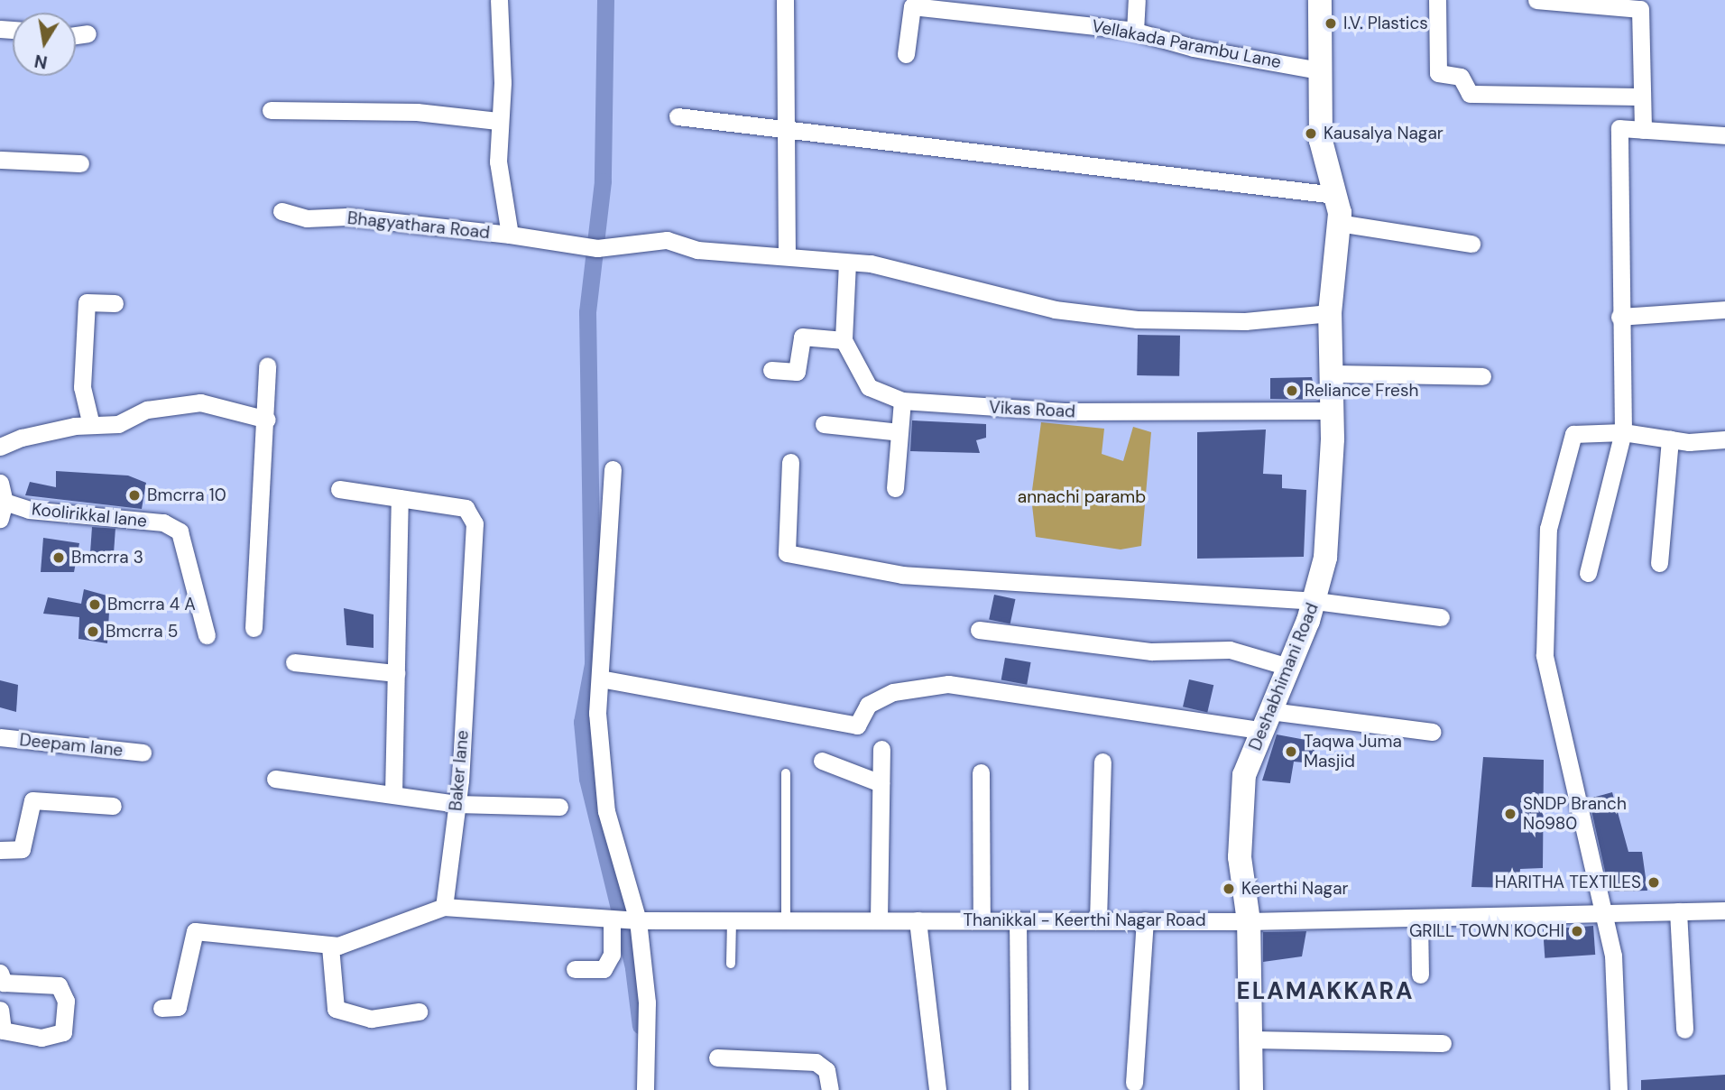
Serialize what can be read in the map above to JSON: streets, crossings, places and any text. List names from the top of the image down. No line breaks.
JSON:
{"streets":{"street":["Vellakada Parambu Lane","Bhagyathara Road","Vikas Road","Koolirikkal lane","Deshabhimani Road","Deepam lane","Baker lane","Thanikkal - Keerthi Nagar Road"]},"crossings":[["Vellakada Parambu Lane","Deshabhimani Road"],["Vikas Road","Deshabhimani Road"],["Deshabhimani Road","Thanikkal - Keerthi Nagar Road"],["Baker lane","Thanikkal - Keerthi Nagar Road"]],"districts":["ELAMAKKARA"],"parks":["annachi paramb"],"places":["I.V. Plastics","Kausalya Nagar","Reliance Fresh","Bmcrra 10","Bmcrra 3","Bmcrra 4 A","Bmcrra 5","Taqwa Juma Masjid","SNDP Branch No980","HARITHA TEXTILES","Keerthi Nagar","GRILL TOWN KOCHI"],"north":"bottom"}
